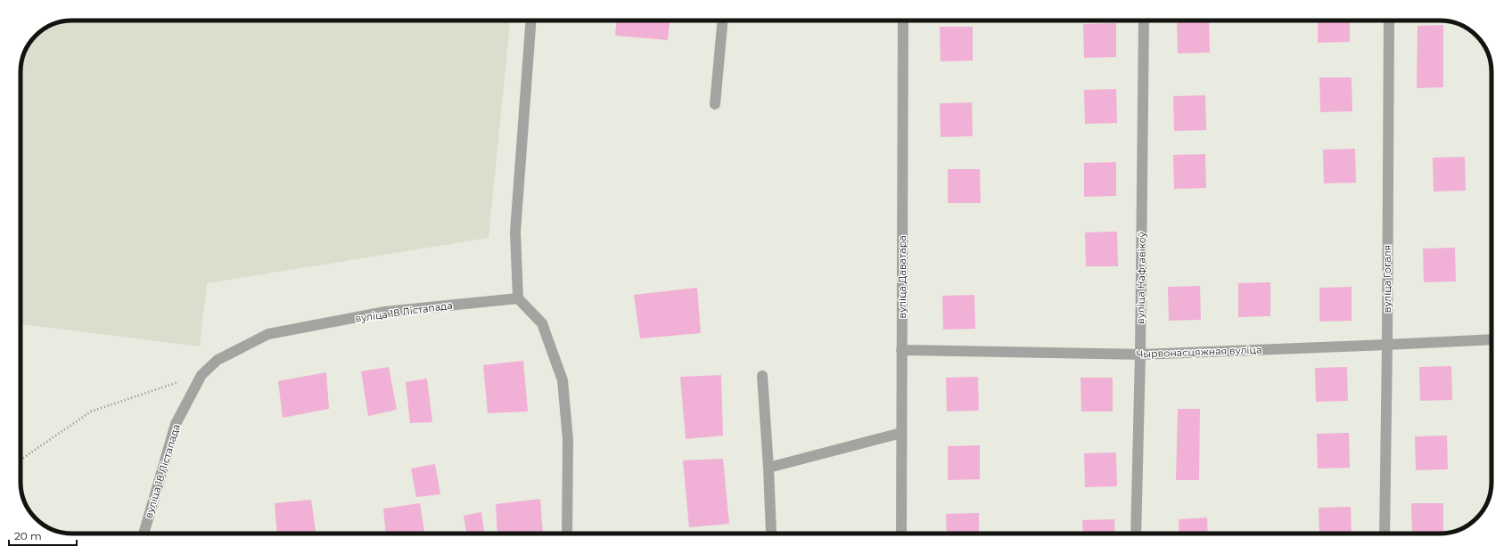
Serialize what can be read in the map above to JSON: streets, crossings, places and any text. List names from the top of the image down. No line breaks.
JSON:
{"streets":{"street":["вуліца Даватара","вуліца Нафтавікоў","вуліца Гогаля","вуліца 18 Лістапада","Чырвонасцяжная вуліца"]},"crossings":[["вуліца Даватара","Чырвонасцяжная вуліца"],["вуліца Нафтавікоў","Чырвонасцяжная вуліца"],["вуліца Гогаля","Чырвонасцяжная вуліца"]],"scale_bar":"20 m"}
